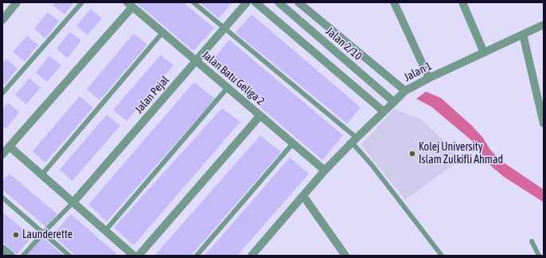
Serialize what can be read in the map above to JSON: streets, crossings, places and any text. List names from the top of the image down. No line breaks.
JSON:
{"streets":{"street":["Jalan 2/10","Jalan 1","Jalan Batu Geliga 2","Jalan Pejal"]},"crossings":[["Jalan 2/10","Jalan 1"],["Jalan 1","Jalan Batu Geliga 2"],["Jalan Batu Geliga 2","Jalan Pejal"]],"places":["Kolej University Islam Zulkifli Ahmad","Launderette"]}
